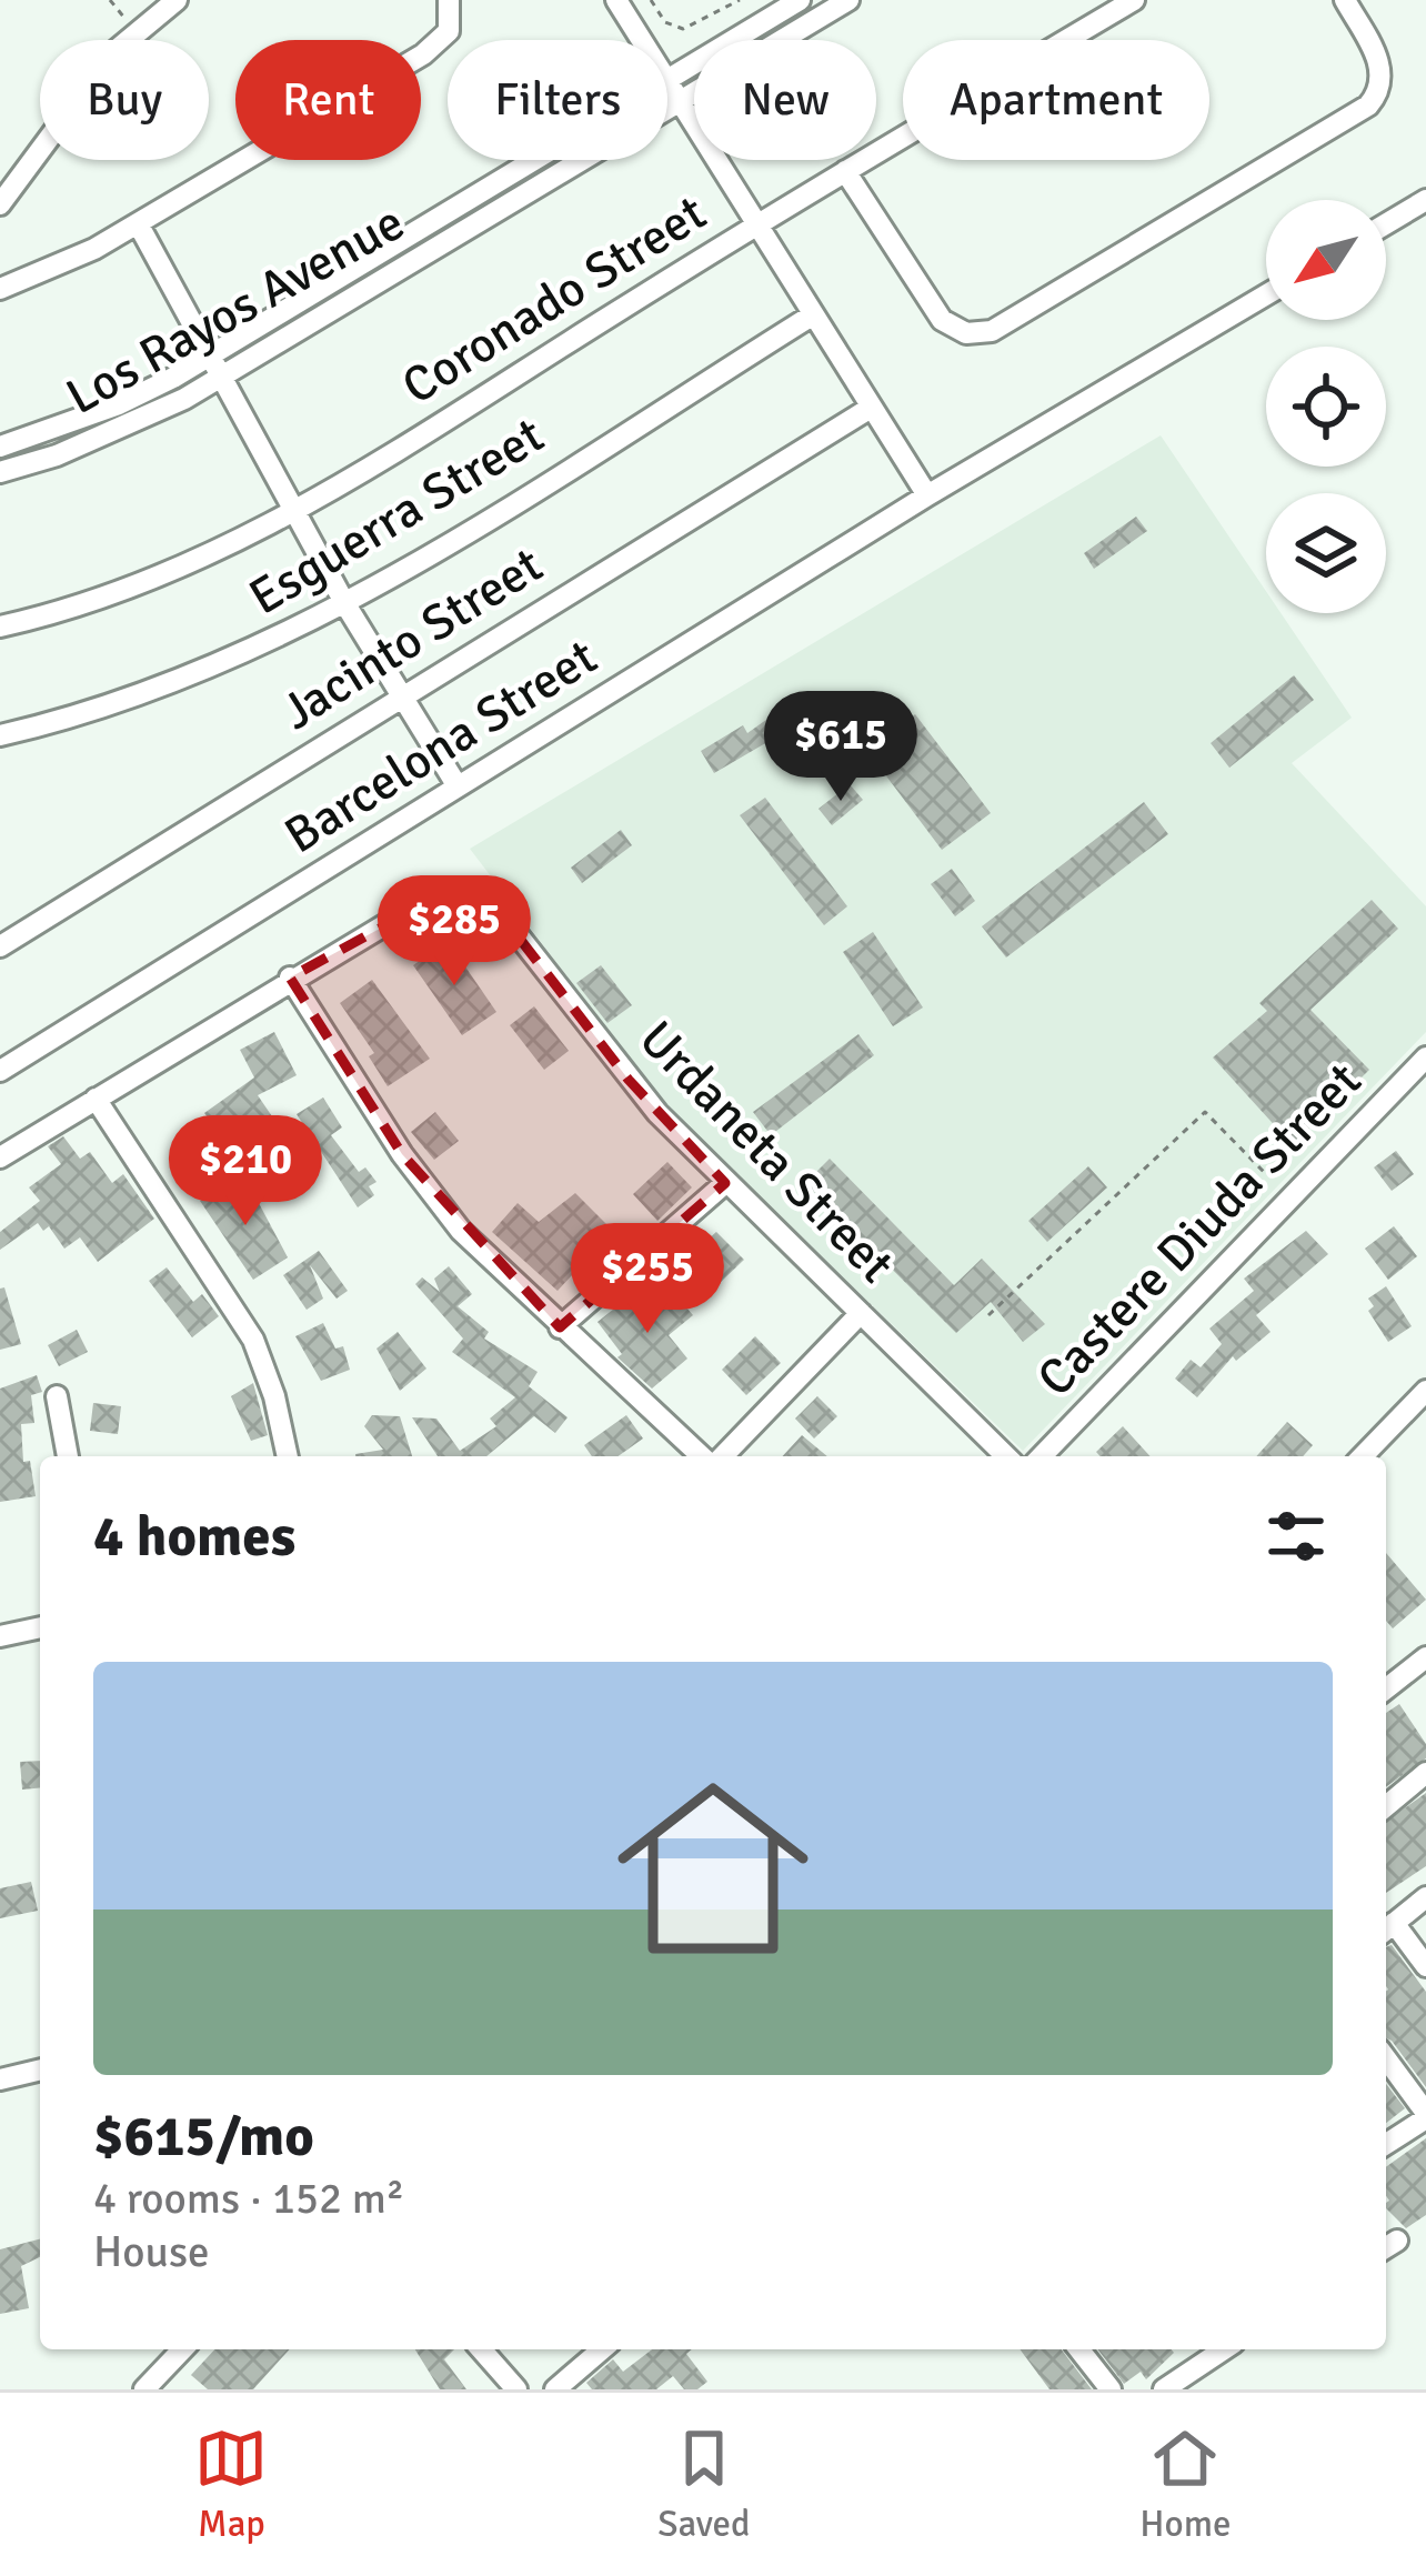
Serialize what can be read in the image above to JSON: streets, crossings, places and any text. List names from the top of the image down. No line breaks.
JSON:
{"streets":{"street":["Coronado Street","Los Rayos Avenue","Esguerra Street","Jacinto Street","Barcelona Street","Urdaneta Street","Castere Diuda Street"]},"north":"bottom left","page":{"chip":["Buy","Rent","Filters","New","Apartment"],"price":["$615","$285","$210","$255"],"heading":"4 homes","list":[{"name":"$615/mo","note":"4 rooms · 152 m² · House"}],"tabs":["Map","Saved","Home"]}}
